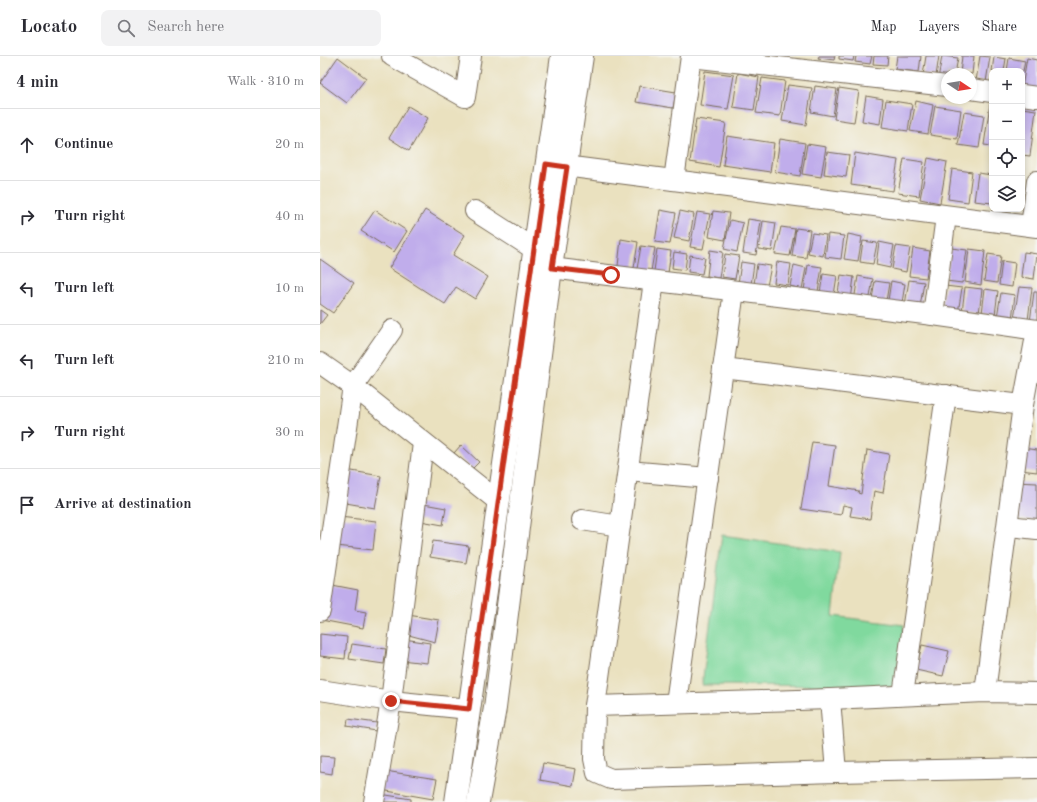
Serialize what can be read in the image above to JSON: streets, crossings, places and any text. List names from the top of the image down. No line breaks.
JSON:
{"north":"right","page":{"header":"Locato","search":"Search here","nav":["Map","Layers","Share"],"heading":["4 min","Walk · 310 m"],"map_buttons":["+","−"],"list":[["Continue","20 m"],["Turn right","40 m"],["Turn left","10 m"],["Turn left","210 m"],["Turn right","30 m"],"Arrive at destination"]}}
